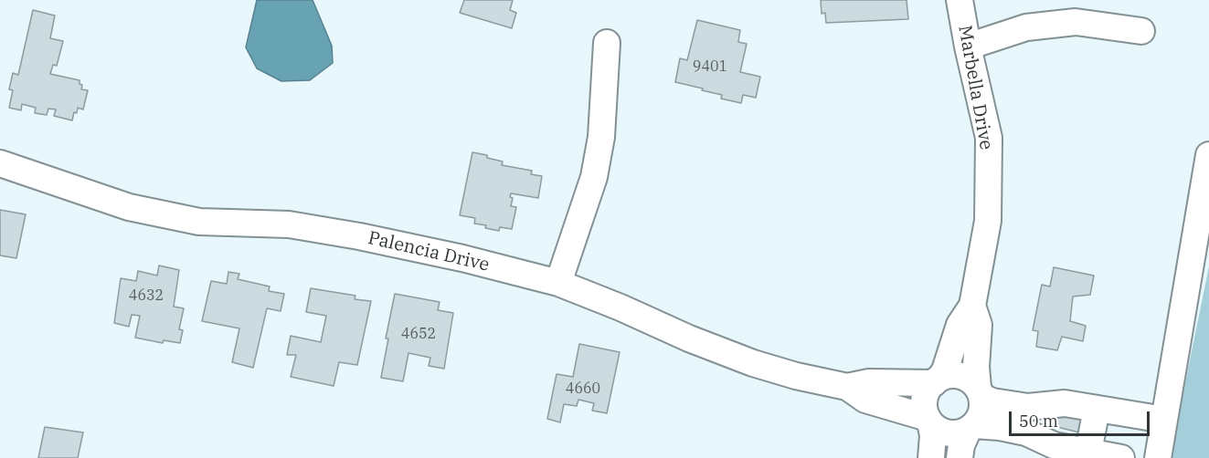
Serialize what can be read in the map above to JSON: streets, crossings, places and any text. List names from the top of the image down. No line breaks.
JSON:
{"streets":{"street":["Marbella Drive","Palencia Drive"]},"crossings":[["Marbella Drive","Palencia Drive"]],"house_numbers":["9401","4632","4652","4660"],"scale_bar":"50 m"}
